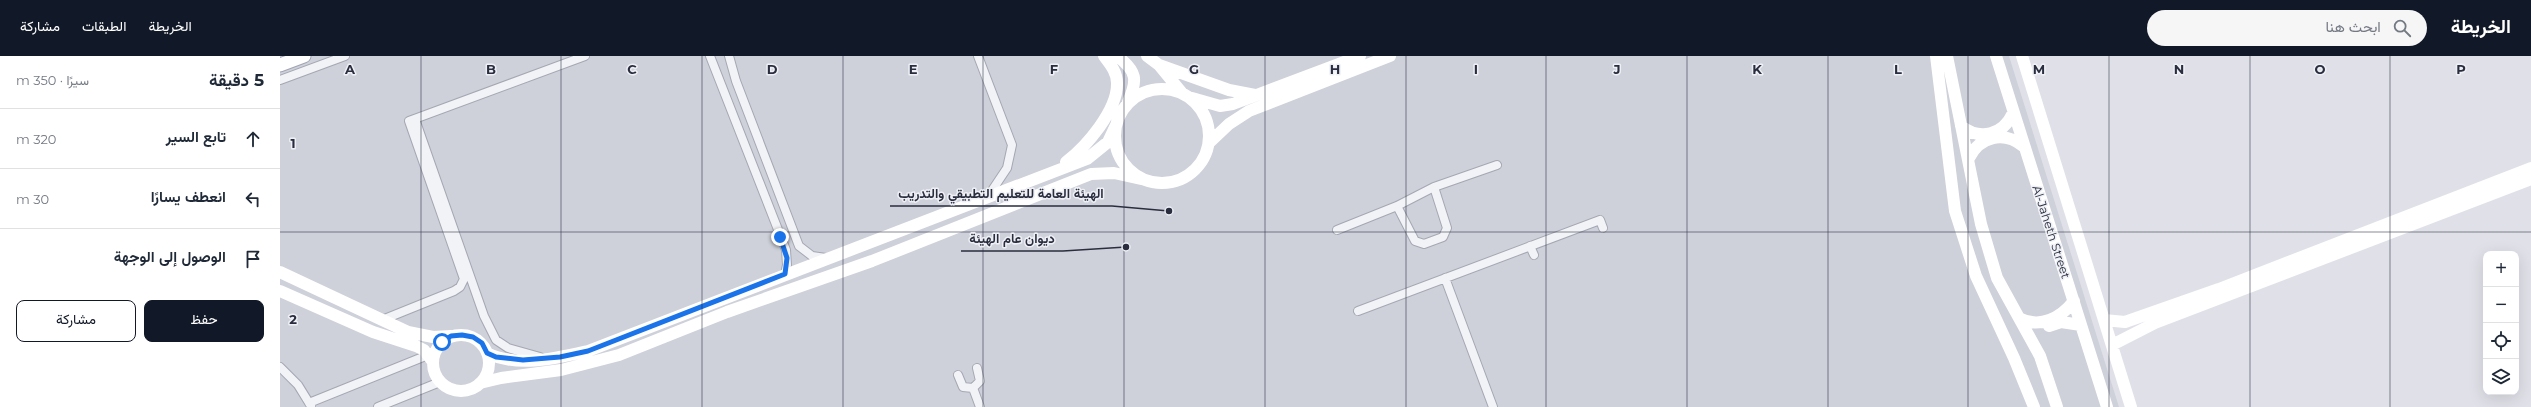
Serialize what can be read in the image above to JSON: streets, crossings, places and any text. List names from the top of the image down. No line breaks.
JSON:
{"streets":{"street":["Al-Jaheth Street"]},"places":["الهيئة العامة للتعليم التطبيقي والتدريب","ديوان عام الهيئة"],"page":{"header":"الخريطة","search":"ابحث هنا","nav":["الخريطة","الطبقات","مشاركة"],"heading":["5 دقيقة","سيرًا · 350 m"],"list":[["تابع السير","320 m"],["انعطف يسارًا","30 m"],"الوصول إلى الوجهة"],"map_buttons":["+","−"],"buttons":["حفظ","مشاركة"]},"grid":{"columns":["A","B","C","D","E","F","G","H","I","J","K","L","M","N","O","P"],"rows":["1","2"]}}
